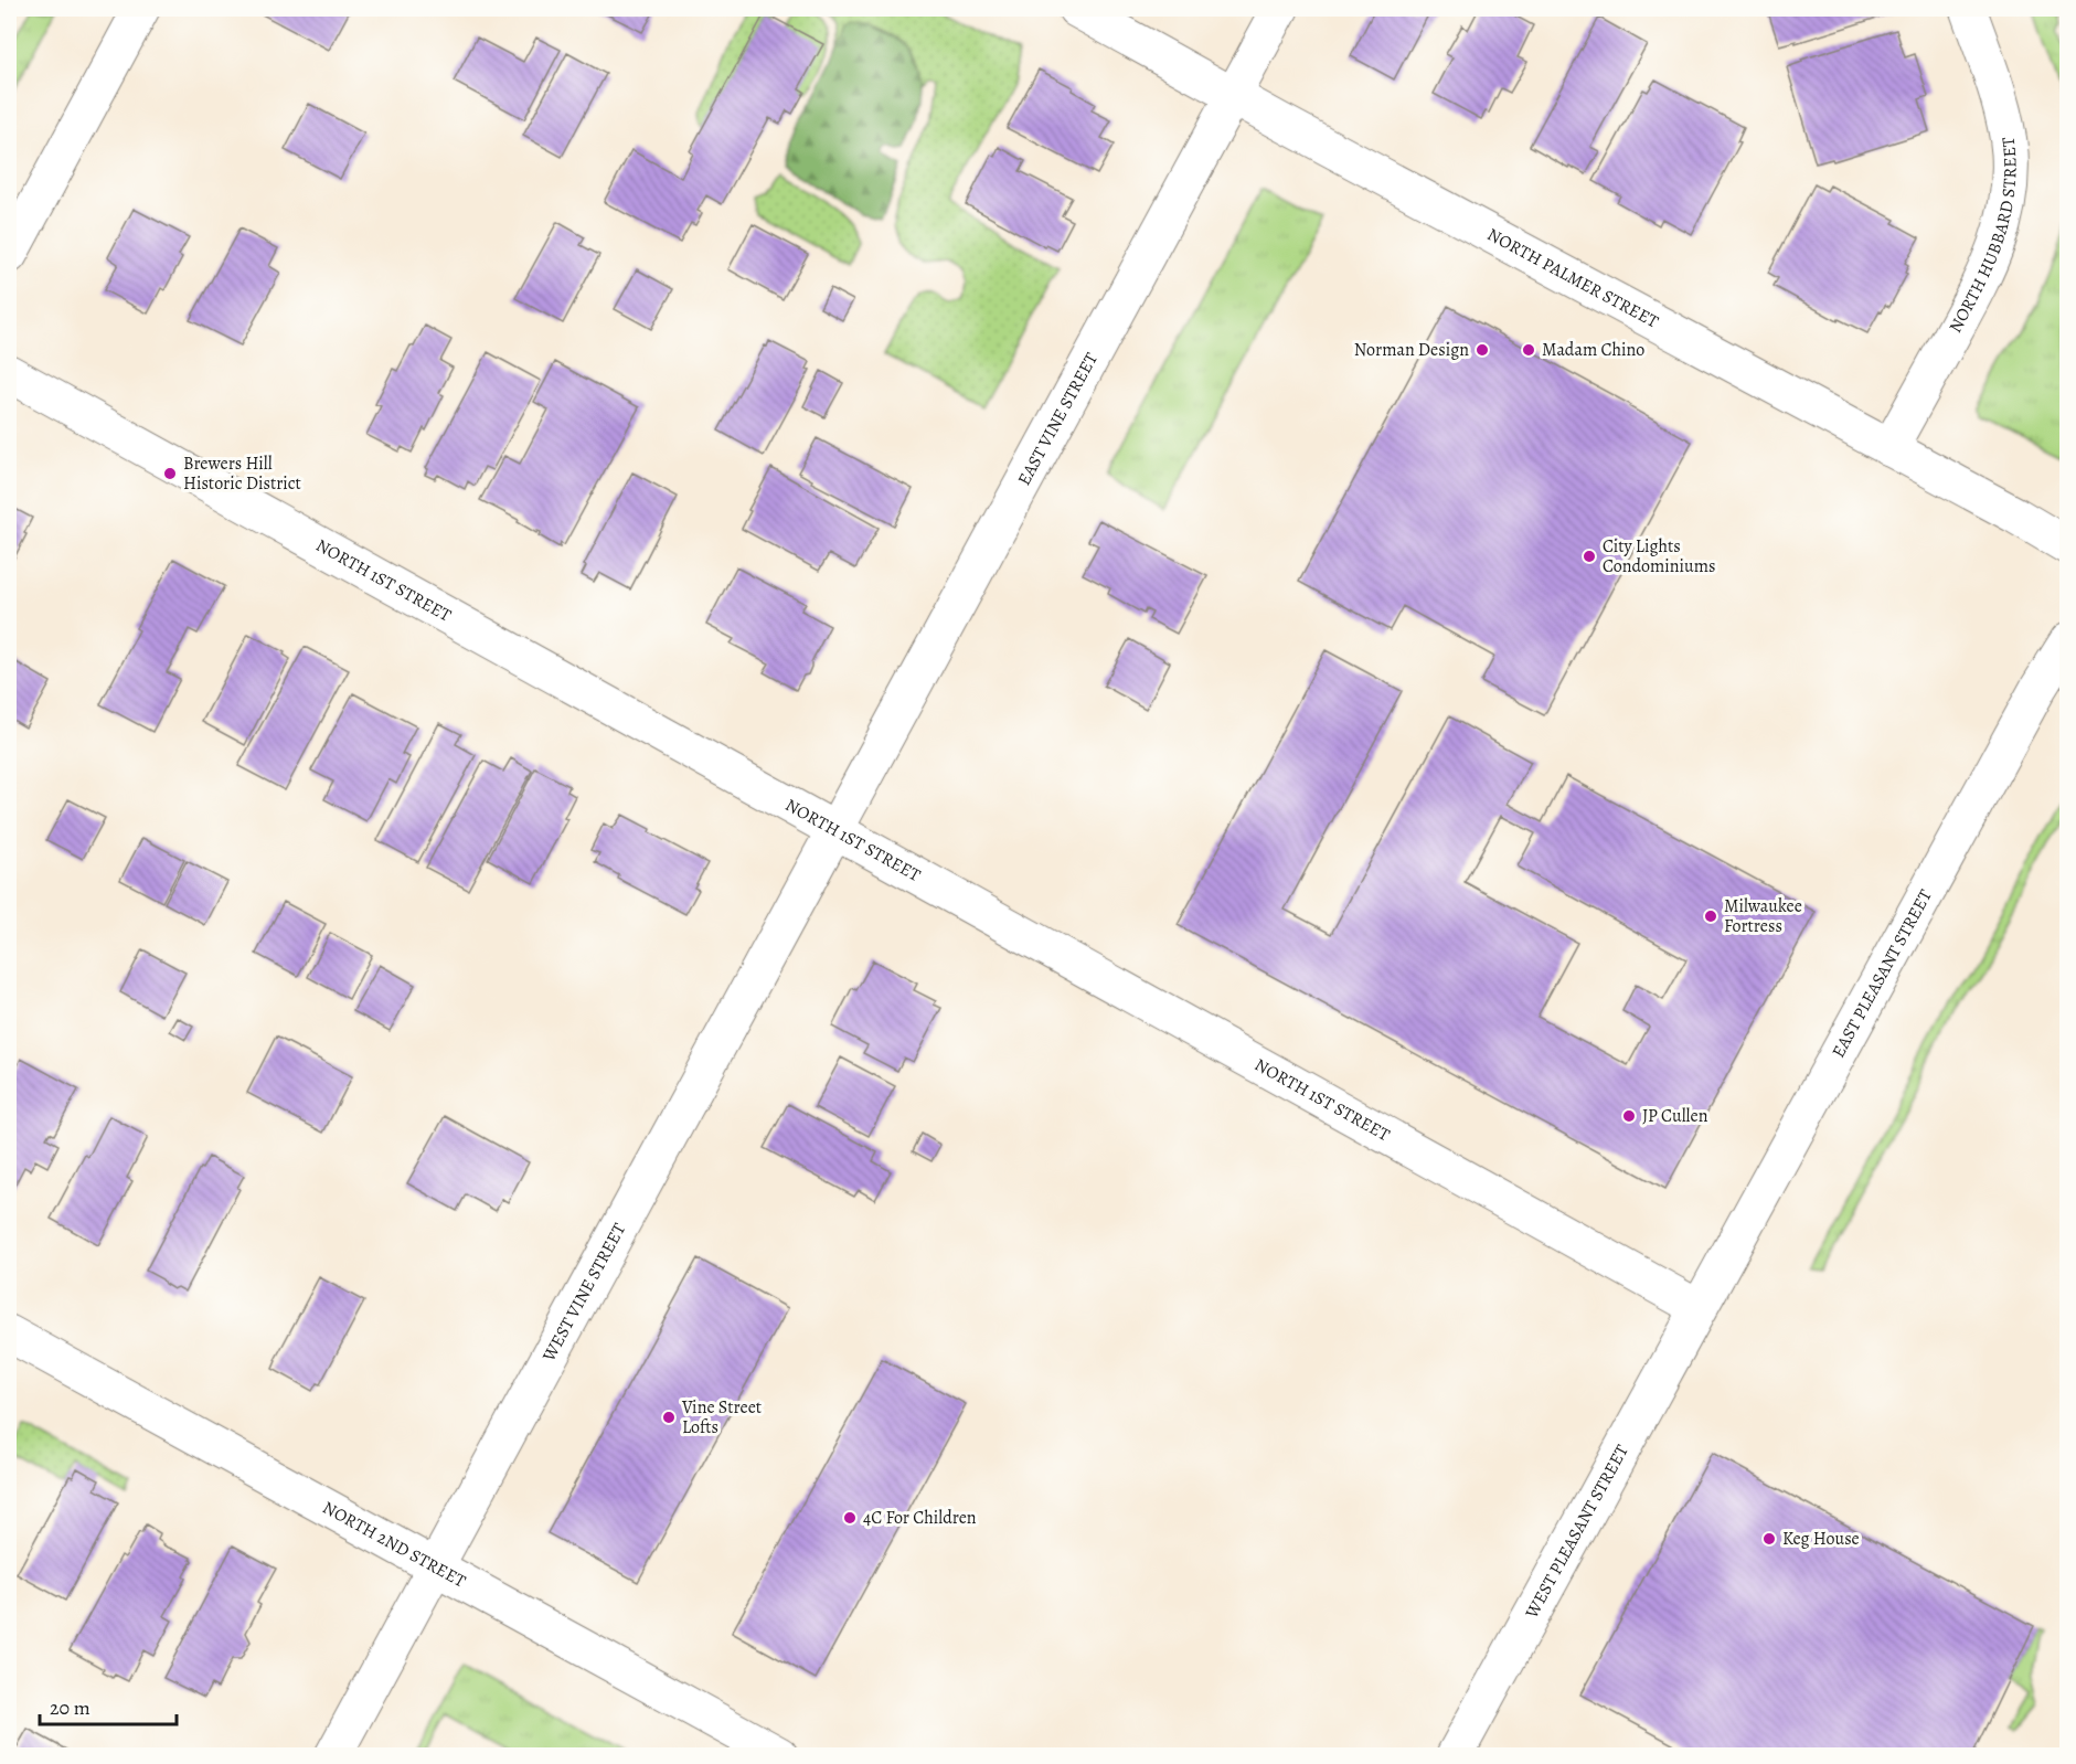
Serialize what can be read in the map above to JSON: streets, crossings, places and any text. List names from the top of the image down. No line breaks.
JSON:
{"streets":{"street":["NORTH HUBBARD STREET","NORTH PALMER STREET","EAST VINE STREET","NORTH 1ST STREET","EAST PLEASANT STREET","WEST VINE STREET","WEST PLEASANT STREET","NORTH 2ND STREET"]},"crossings":[["NORTH HUBBARD STREET","NORTH PALMER STREET"],["NORTH PALMER STREET","EAST VINE STREET"],["EAST VINE STREET","NORTH 1ST STREET"],["EAST VINE STREET","WEST VINE STREET"],["NORTH 1ST STREET","EAST PLEASANT STREET"],["NORTH 1ST STREET","WEST VINE STREET"],["NORTH 1ST STREET","WEST PLEASANT STREET"],["EAST PLEASANT STREET","WEST PLEASANT STREET"],["WEST VINE STREET","NORTH 2ND STREET"]],"places":["Norman Design","Madam Chino","Brewers Hill Historic District","City Lights Condominiums","Milwaukee Fortress","JP Cullen","Vine Street Lofts","4C For Children","Keg House"],"scale_bar":"20 m"}
